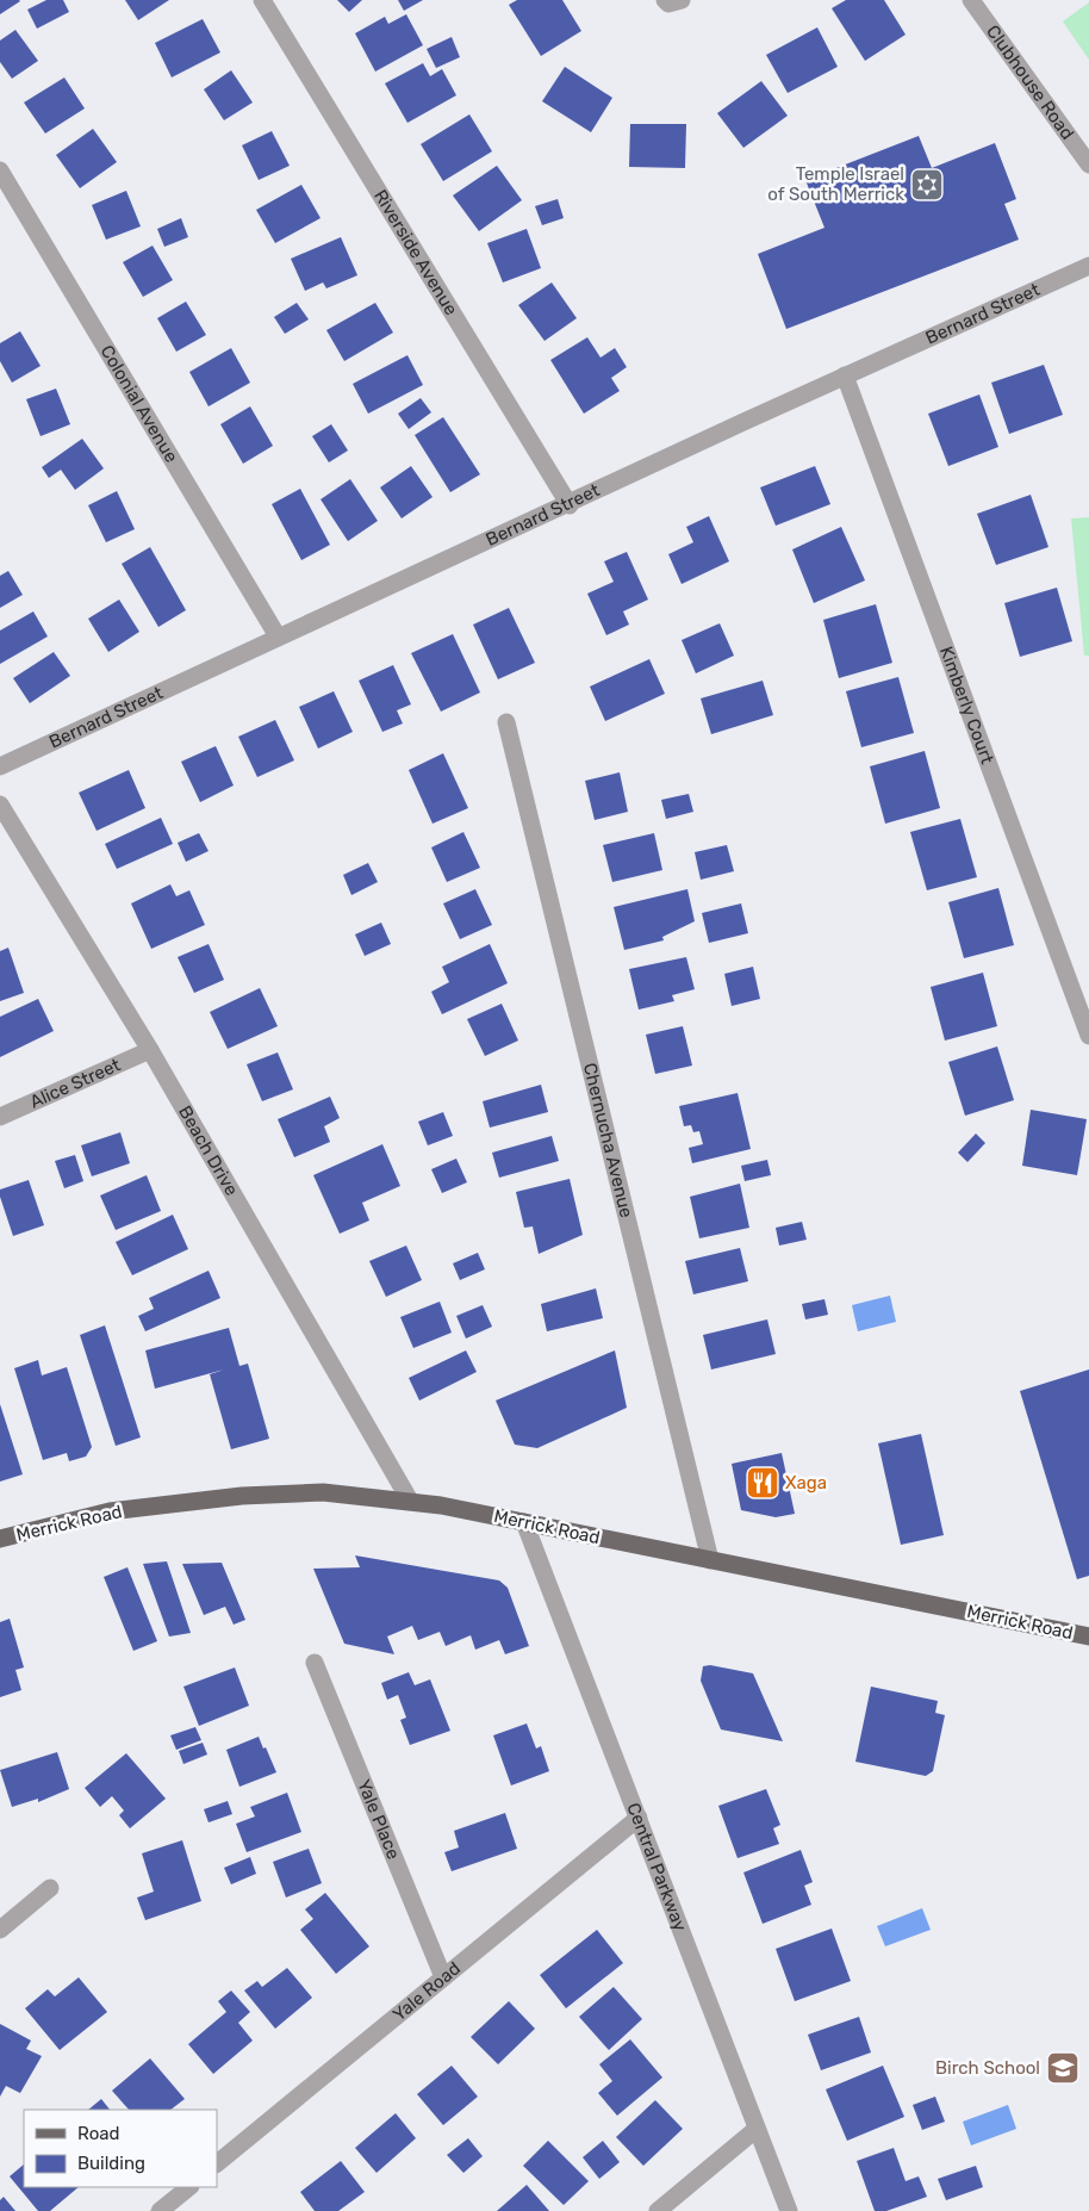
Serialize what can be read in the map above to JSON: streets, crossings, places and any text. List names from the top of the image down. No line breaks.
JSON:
{"streets":{"main road":["Merrick Road"],"street":["Clubhouse Road","Riverside Avenue","Bernard Street","Colonial Avenue","Kimberly Court","Alice Street","Chernucha Avenue","Beach Drive","Yale Place","Central Parkway","Yale Road"]},"crossings":[["Riverside Avenue","Bernard Street"],["Bernard Street","Colonial Avenue"],["Bernard Street","Kimberly Court"],["Alice Street","Beach Drive"],["Chernucha Avenue","Merrick Road"],["Beach Drive","Merrick Road"],["Merrick Road","Central Parkway"],["Yale Place","Yale Road"],["Central Parkway","Yale Road"]],"places":{"synagogue":["Temple Israel of South Merrick"],"restaurant":["Xaga"],"school or university":["Birch School"]},"legend":["Road","Building"]}
